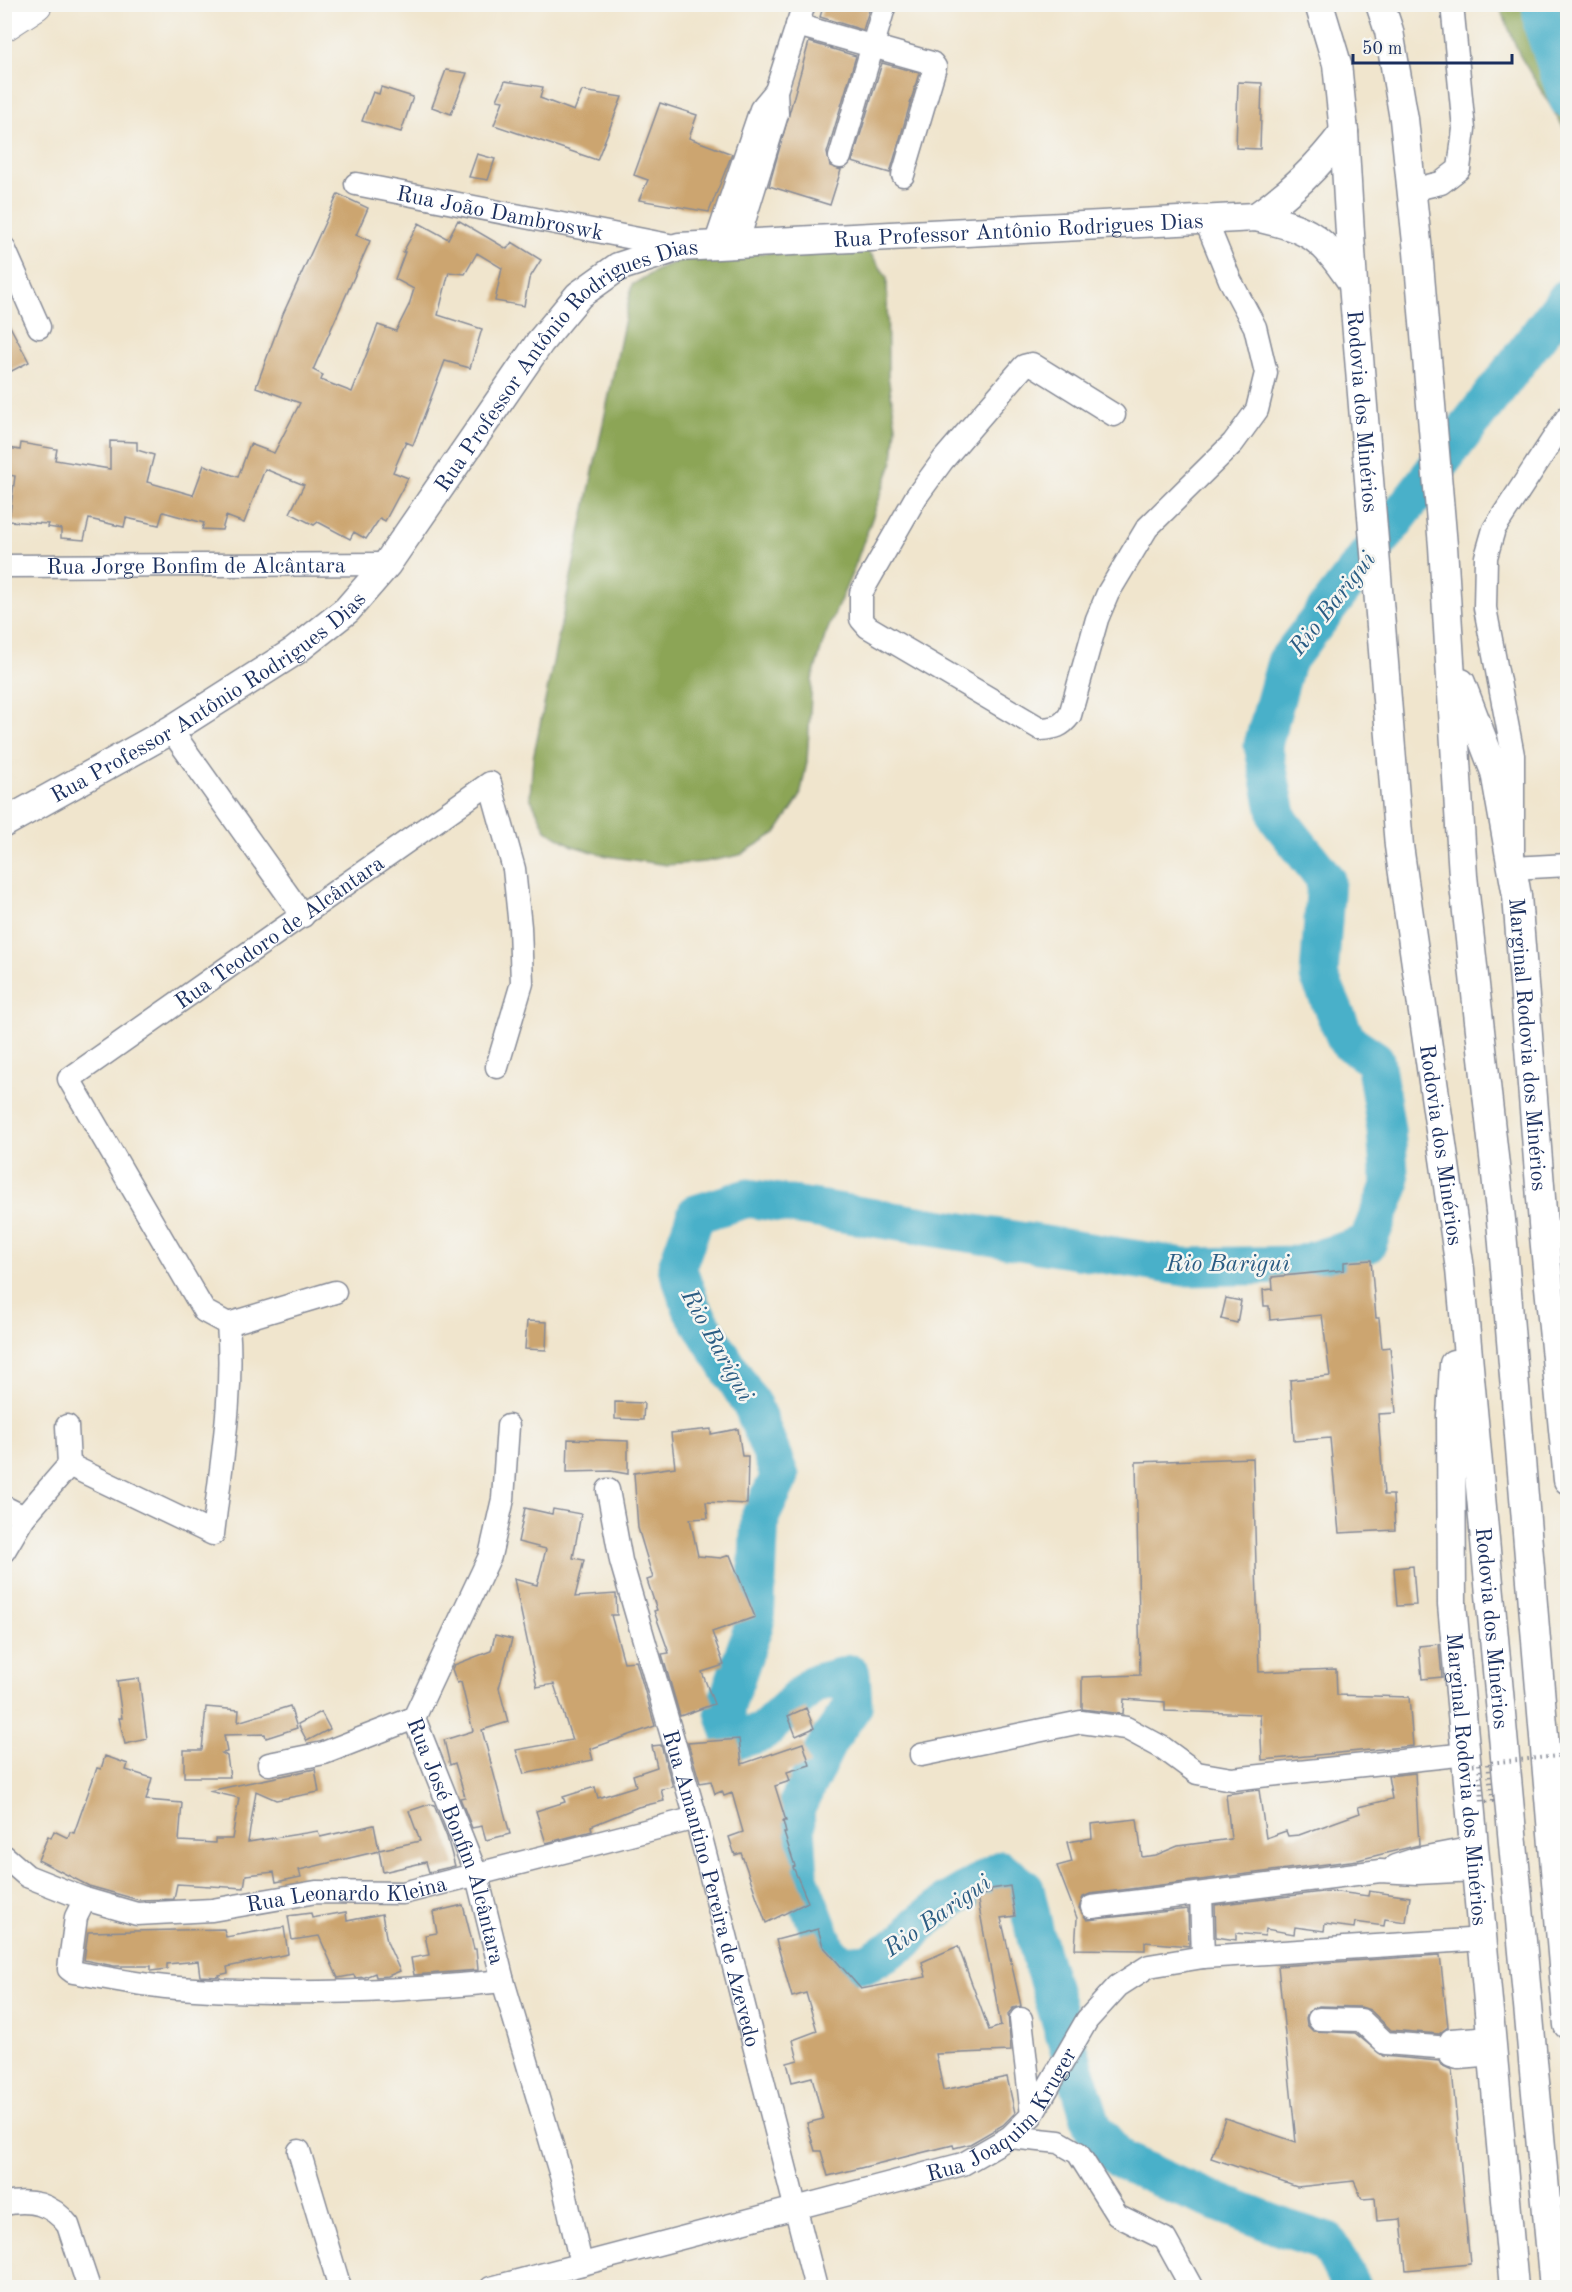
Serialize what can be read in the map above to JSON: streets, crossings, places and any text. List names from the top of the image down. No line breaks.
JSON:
{"streets":{"main road":["Rua Professor Antônio Rodrigues Dias","Rodovia dos Minérios","Marginal Rodovia dos Minérios"],"street":["Rua João Dambroswk","Rua Jorge Bonfim de Alcântara","Rua Teodoro de Alcântara","Rua José Bonfim Alcântara","Rua Amantino Pereira de Azevedo","Rua Leonardo Kleina","Rua Joaquim Kruger"]},"crossings":[["Rua João Dambroswk","Rua Professor Antônio Rodrigues Dias"],["Rua Professor Antônio Rodrigues Dias","Rodovia dos Minérios"],["Rua Professor Antônio Rodrigues Dias","Rua Jorge Bonfim de Alcântara"],["Rodovia dos Minérios","Marginal Rodovia dos Minérios"],["Marginal Rodovia dos Minérios","Rua Joaquim Kruger"],["Rua José Bonfim Alcântara","Rua Leonardo Kleina"],["Rua José Bonfim Alcântara","Rua Joaquim Kruger"],["Rua Amantino Pereira de Azevedo","Rua Leonardo Kleina"],["Rua Amantino Pereira de Azevedo","Rua Joaquim Kruger"]],"water":["Rio Barigui"],"scale_bar":"50 m"}
